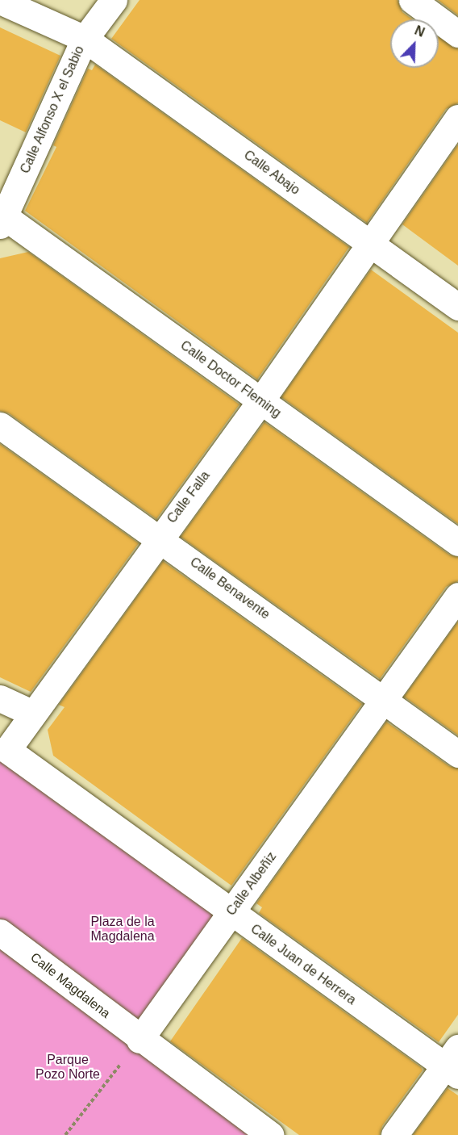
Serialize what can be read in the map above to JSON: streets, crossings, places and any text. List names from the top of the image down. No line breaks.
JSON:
{"streets":{"street":["Calle Alfonso X el Sabio","Calle Abajo","Calle Doctor Fleming","Calle Falla","Calle Benavente","Calle Albeñiz","Calle Juan de Herrera","Calle Magdalena"]},"crossings":[["Calle Alfonso X el Sabio","Calle Abajo"],["Calle Alfonso X el Sabio","Calle Doctor Fleming"],["Calle Abajo","Calle Falla"],["Calle Doctor Fleming","Calle Falla"],["Calle Falla","Calle Benavente"],["Calle Falla","Calle Juan de Herrera"],["Calle Benavente","Calle Albeñiz"],["Calle Albeñiz","Calle Juan de Herrera"],["Calle Albeñiz","Calle Magdalena"]],"parks":["Plaza de la Magdalena","Parque Pozo Norte"],"north":"top right"}
